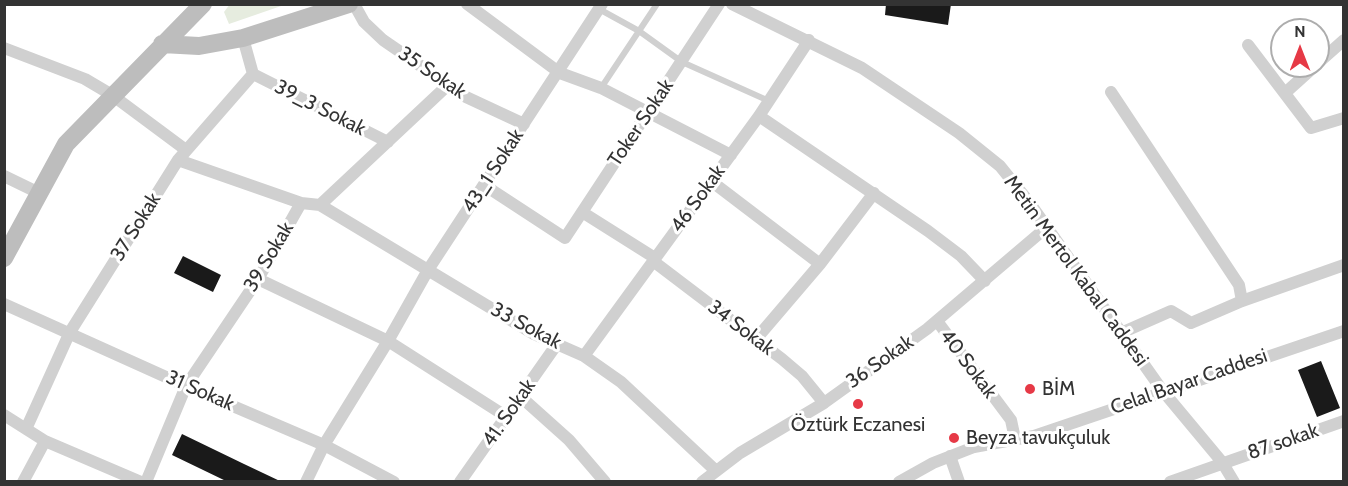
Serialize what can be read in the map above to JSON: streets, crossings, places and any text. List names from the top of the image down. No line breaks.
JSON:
{"streets":{"street":["35 Sokak","39_3 Sokak","Toker Sokak","43_1 Sokak","46 Sokak","37 Sokak","39 Sokak","Metin Mertol Kabal Caddesi","33 Sokak","34 Sokak","36 Sokak","40 Sokak","Celal Bayar Caddesi","31 Sokak","41. Sokak","87 sokak"]},"crossings":[["35 Sokak","43_1 Sokak"],["39_3 Sokak","37 Sokak"],["Toker Sokak","43_1 Sokak"],["Toker Sokak","34 Sokak"],["43_1 Sokak","33 Sokak"],["43_1 Sokak","31 Sokak"],["46 Sokak","Metin Mertol Kabal Caddesi"],["46 Sokak","33 Sokak"],["46 Sokak","34 Sokak"],["37 Sokak","31 Sokak"],["39 Sokak","33 Sokak"],["39 Sokak","31 Sokak"],["Metin Mertol Kabal Caddesi","36 Sokak"],["Metin Mertol Kabal Caddesi","Celal Bayar Caddesi"],["Metin Mertol Kabal Caddesi","87 sokak"],["33 Sokak","36 Sokak"],["33 Sokak","41. Sokak"],["34 Sokak","36 Sokak"],["36 Sokak","40 Sokak"],["40 Sokak","Celal Bayar Caddesi"]],"places":["BİM","Öztürk Eczanesi","Beyza tavukçuluk"],"north":"top"}
